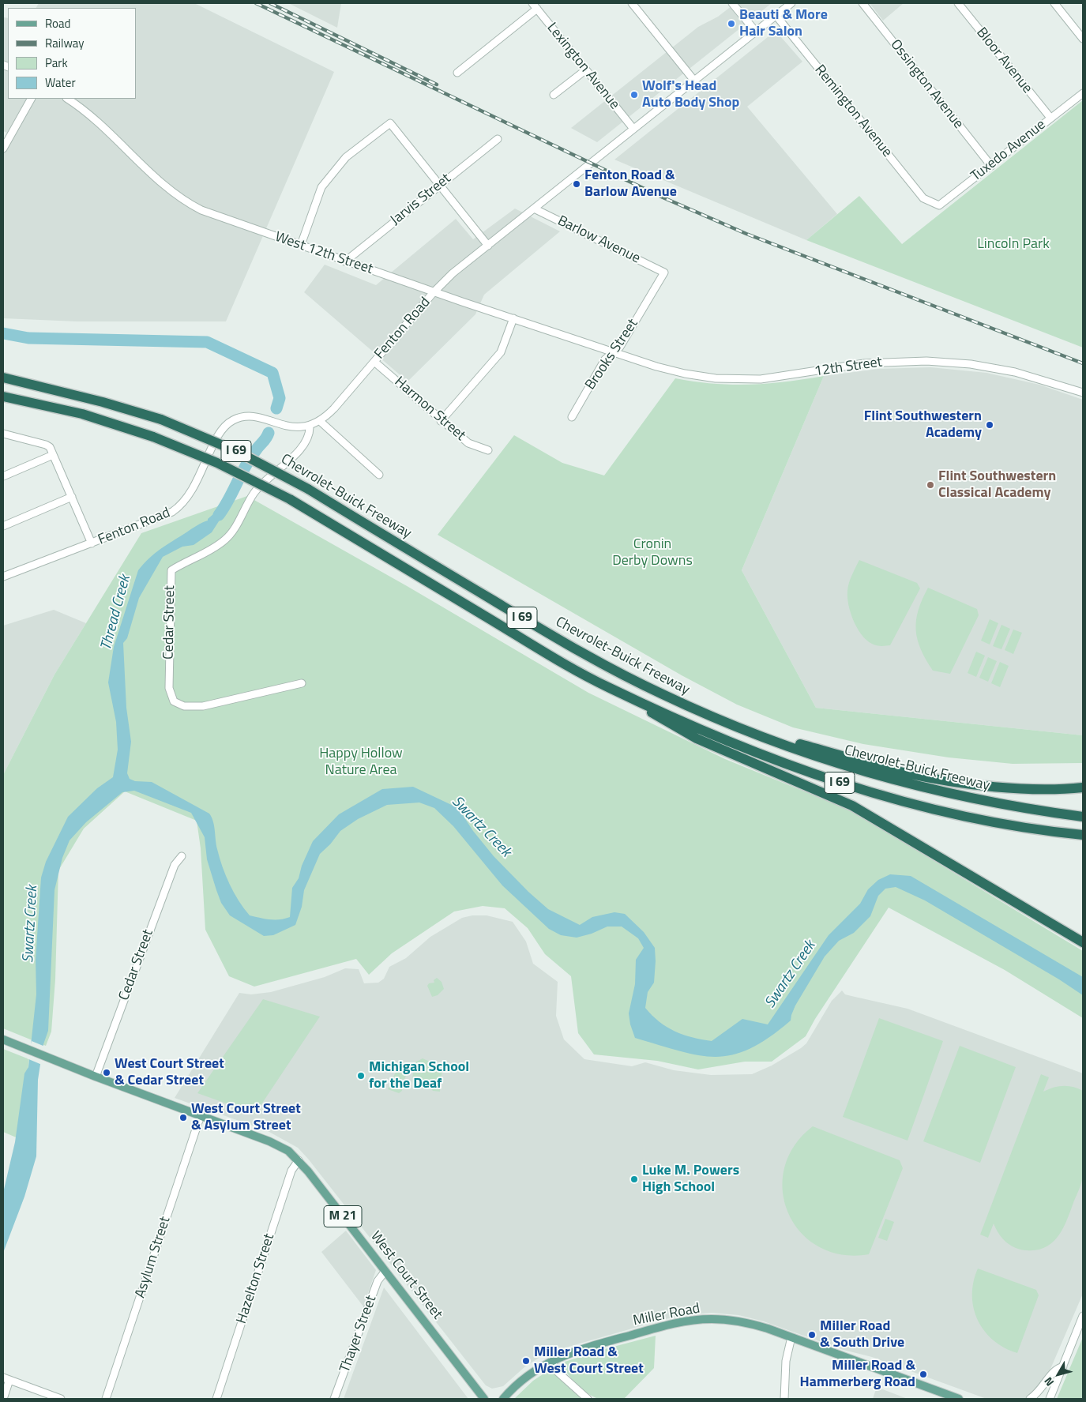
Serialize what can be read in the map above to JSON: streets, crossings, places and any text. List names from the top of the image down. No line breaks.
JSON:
{"streets":{"highway":["I 69","Chevrolet-Buick Freeway"],"main road":["M 21","West Court Street","Miller Road"],"street":["Bloor Avenue","Lexington Avenue","Ossington Avenue","Remington Avenue","Tuxedo Avenue","Jarvis Street","Barlow Avenue","West 12th Street","Fenton Road","Brooks Street","12th Street","Harmon Street","Cedar Street","Asylum Street","Hazelton Street","Thayer Street"]},"crossings":[["Bloor Avenue","Tuxedo Avenue"],["Lexington Avenue","Fenton Road"],["Ossington Avenue","Tuxedo Avenue"],["Remington Avenue","Tuxedo Avenue"],["Remington Avenue","Fenton Road"],["Jarvis Street","West 12th Street"],["Barlow Avenue","Fenton Road"],["Barlow Avenue","Brooks Street"],["West 12th Street","Fenton Road"],["West 12th Street","Brooks Street"],["West 12th Street","12th Street"],["Fenton Road","Harmon Street"],["Fenton Road","Cedar Street"],["Brooks Street","12th Street"],["Cedar Street","West Court Street"],["Asylum Street","West Court Street"],["West Court Street","Hazelton Street"],["West Court Street","Thayer Street"]],"water":["Thread Creek","Swartz Creek"],"parks":["Lincoln Park","Cronin Derby Downs","Happy Hollow Nature Area"],"places":["Beauti & More Hair Salon","Wolf's Head Auto Body Shop","Fenton Road & Barlow Avenue","Flint Southwestern Academy","Flint Southwestern Classical Academy","West Court Street & Cedar Street","Michigan School for the Deaf","West Court Street & Asylum Street","Luke M. Powers High School","Miller Road & South Drive","Miller Road & West Court Street","Miller Road & Hammerberg Road"],"legend":["Road","Railway","Park","Water"],"north":"bottom left"}
